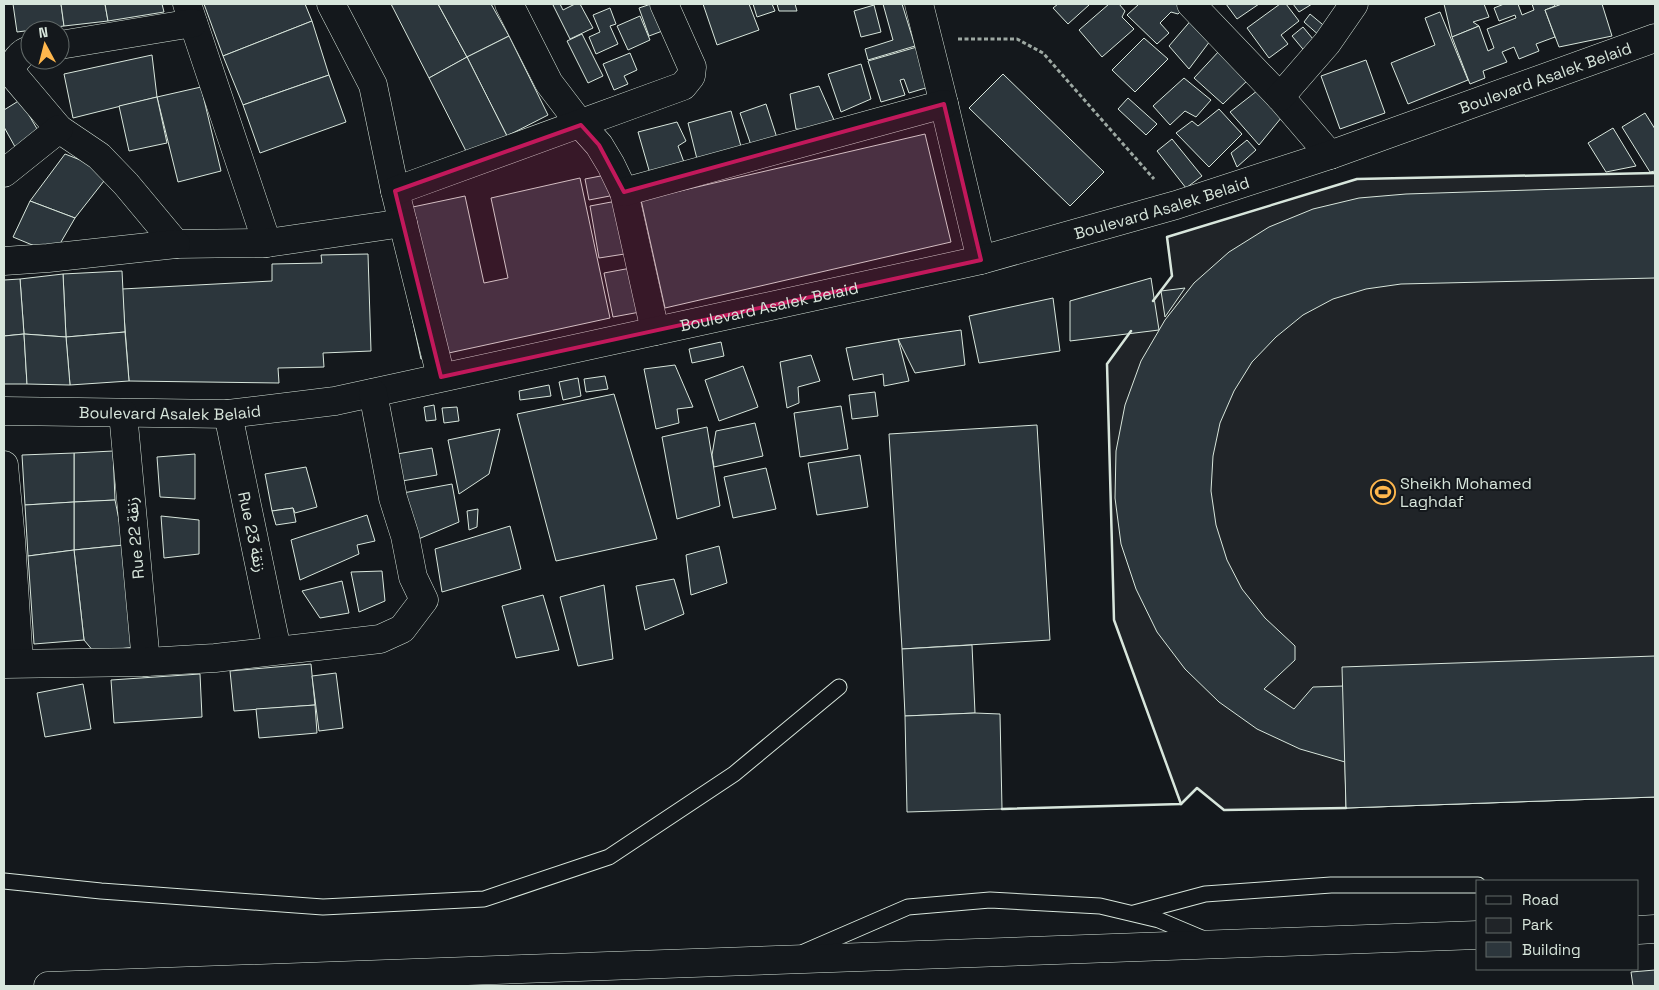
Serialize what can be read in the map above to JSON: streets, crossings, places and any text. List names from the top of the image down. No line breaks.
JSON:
{"streets":{"street":["Boulevard Asalek Belaid","Rue 23 زنقة","Rue 22 زنقة"]},"crossings":[["Boulevard Asalek Belaid","Rue 23 زنقة"],["Boulevard Asalek Belaid","Rue 22 زنقة"]],"places":{"sports":["Sheikh Mohamed Laghdaf"]},"legend":["Road","Park","Building"],"north":"top"}
